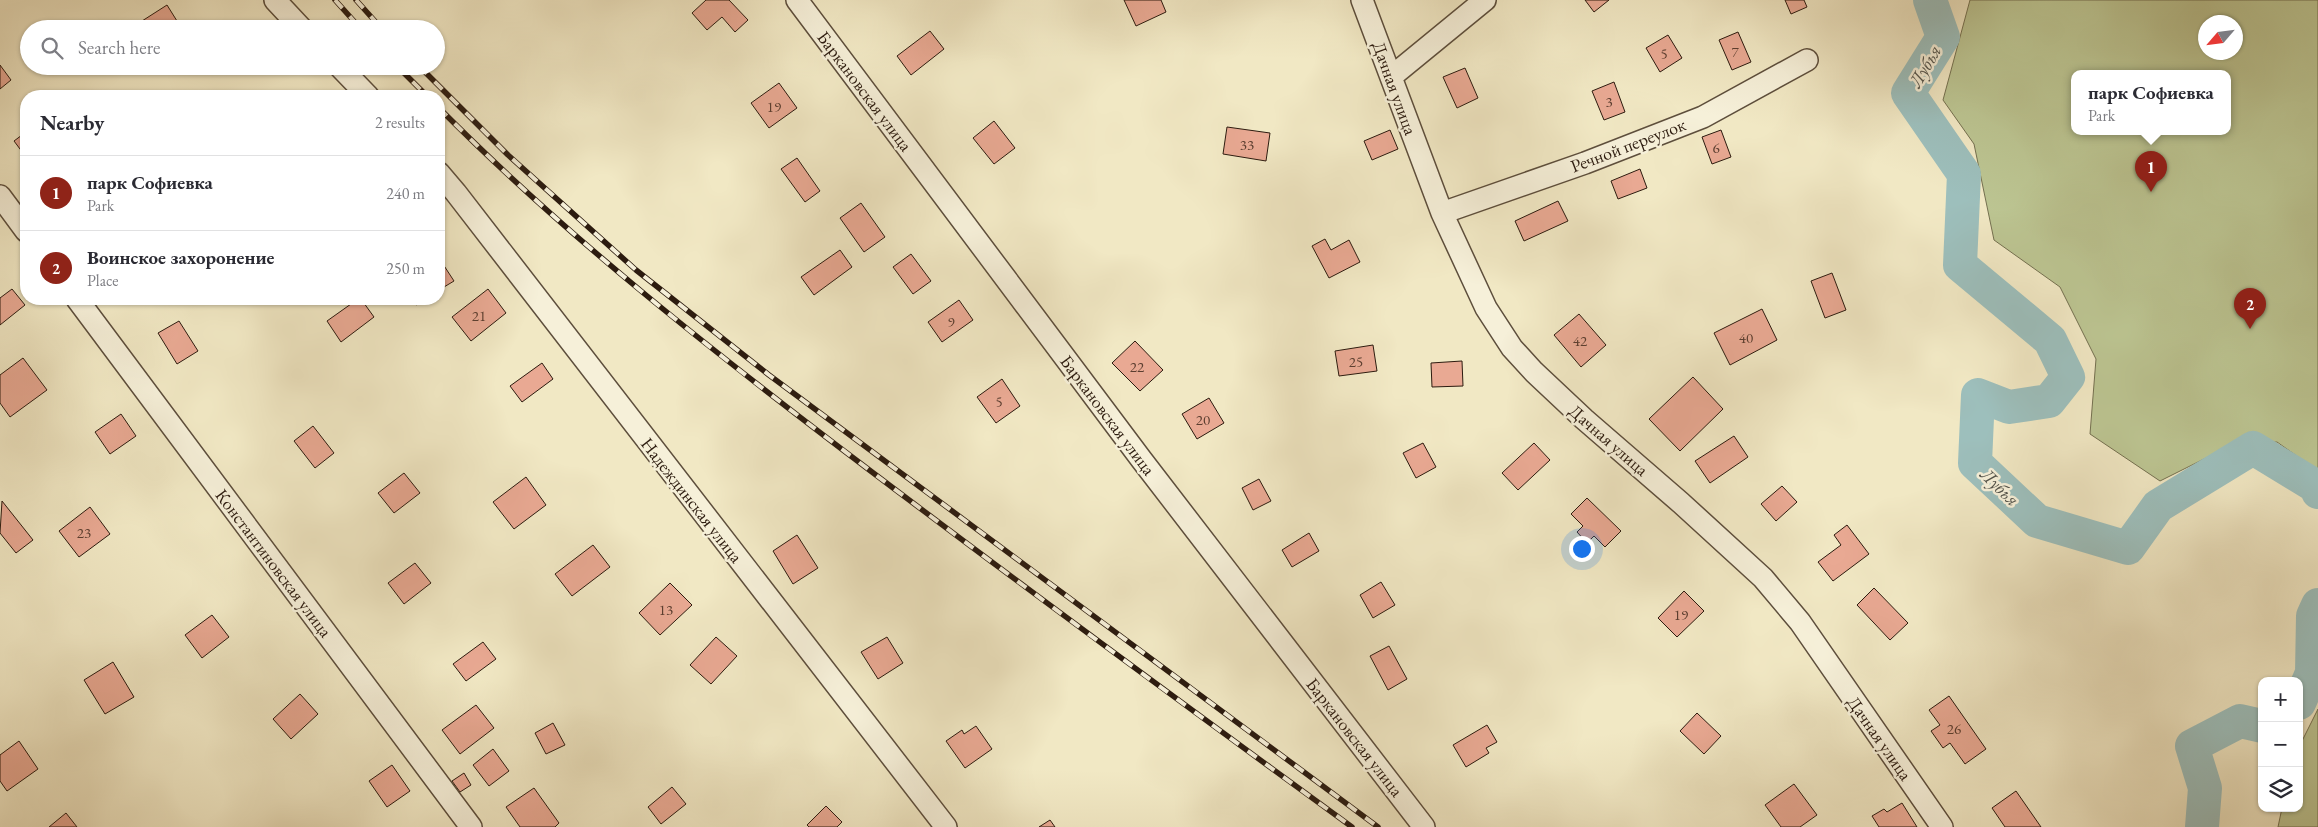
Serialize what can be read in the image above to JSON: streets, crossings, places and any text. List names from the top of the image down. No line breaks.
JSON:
{"streets":{"street":["Дачная улица","Баркановская улица","Речной переулок","Надеждинская улица","Константиновская улица"]},"crossings":[["Дачная улица","Речной переулок"]],"water":["Лубья"],"house_numbers":["7","5","3","19","33","6","21","9","40","42","25","22","5","20","23","13","19","26"],"north":"bottom left","page":{"search":"Search here","popup":["парк Софиевка","Park"],"heading":["Nearby","2 results"],"pins":["1","2"],"list":[{"mark":"1","name":"парк Софиевка","note":"Park","value":"240 m"},{"mark":"2","name":"Воинское захоронение","note":"Place","value":"250 m"}],"map_buttons":["+","−"]}}
